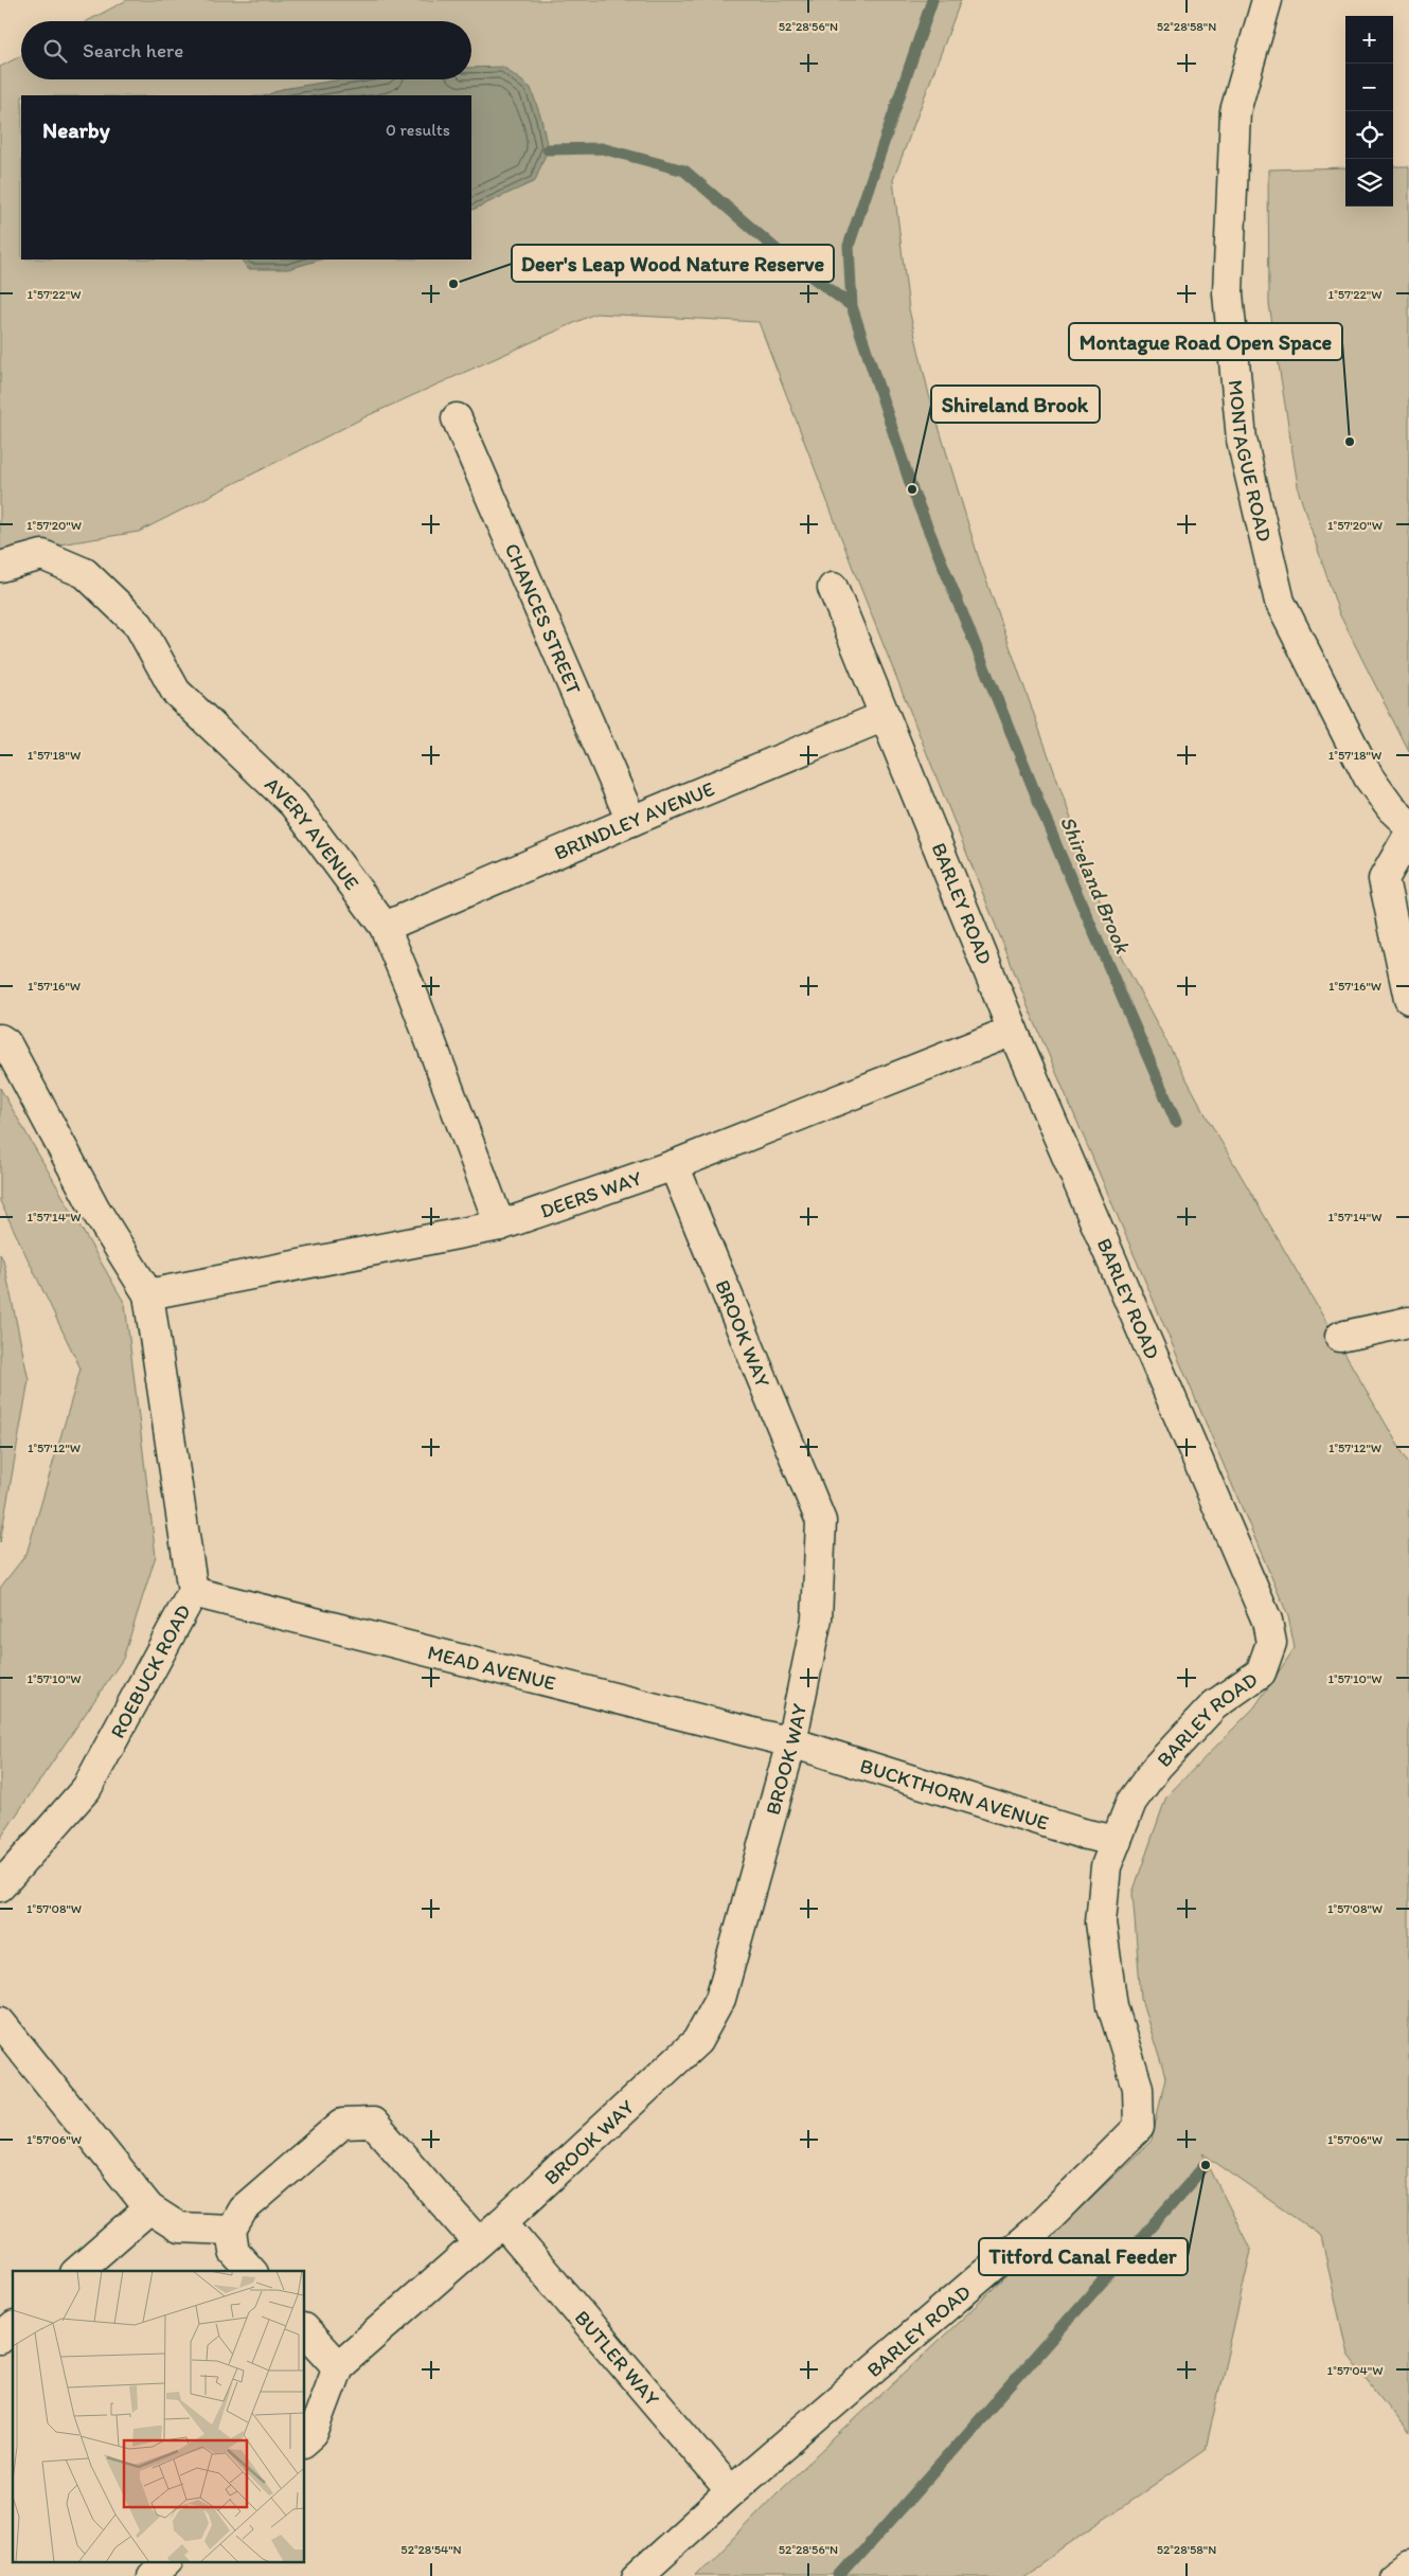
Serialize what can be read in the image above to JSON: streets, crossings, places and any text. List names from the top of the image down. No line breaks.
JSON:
{"streets":{"street":["MONTAGUE ROAD","CHANCES STREET","BRINDLEY AVENUE","AVERY AVENUE","BARLEY ROAD","DEERS WAY","BROOK WAY","MEAD AVENUE","ROEBUCK ROAD","BUCKTHORN AVENUE","BUTLER WAY"]},"crossings":[["CHANCES STREET","BRINDLEY AVENUE"],["BRINDLEY AVENUE","AVERY AVENUE"],["BRINDLEY AVENUE","BARLEY ROAD"],["AVERY AVENUE","DEERS WAY"],["BARLEY ROAD","DEERS WAY"],["BARLEY ROAD","BUCKTHORN AVENUE"],["BARLEY ROAD","BUTLER WAY"],["DEERS WAY","BROOK WAY"],["DEERS WAY","ROEBUCK ROAD"],["BROOK WAY","MEAD AVENUE"],["BROOK WAY","BUCKTHORN AVENUE"],["BROOK WAY","BUTLER WAY"],["MEAD AVENUE","ROEBUCK ROAD"],["MEAD AVENUE","BUCKTHORN AVENUE"]],"water":["Shireland Brook"],"places":["Deer's Leap Wood Nature Reserve","Montague Road Open Space","Shireland Brook","Titford Canal Feeder"],"page":{"map_buttons":["+","−"],"search":"Search here","heading":["Nearby","0 results"]},"coordinates":["52°28'56\"N","52°28'58\"N","1°57'22\"W","1°57'20\"W","1°57'18\"W","1°57'16\"W","1°57'14\"W","1°57'12\"W","1°57'10\"W","1°57'08\"W","1°57'06\"W","1°57'04\"W","52°28'54\"N"]}
